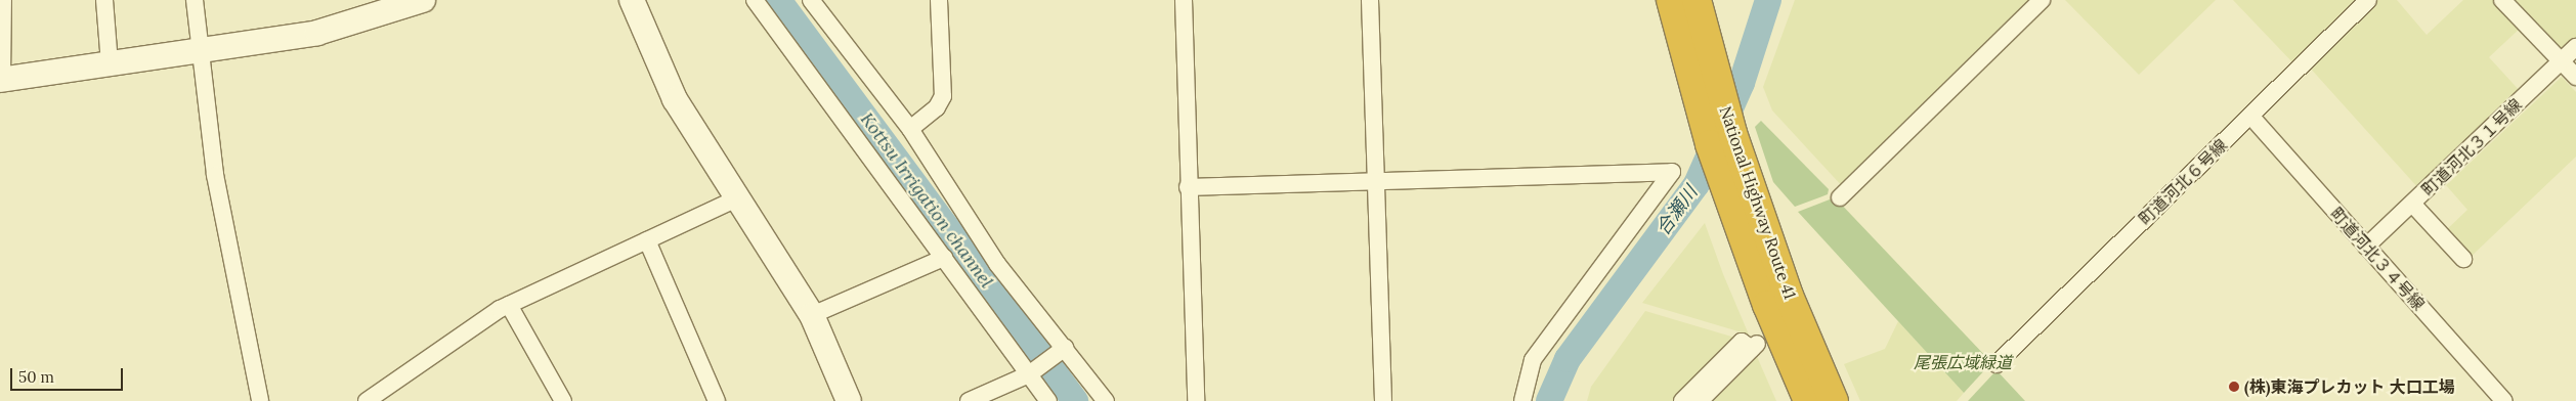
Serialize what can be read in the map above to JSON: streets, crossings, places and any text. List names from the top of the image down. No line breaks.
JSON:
{"streets":{"highway":["National Highway Route 41"],"street":["町道河北３１号線","町道河北６号線","町道河北３４号線"]},"crossings":[["町道河北３１号線","町道河北３４号線"],["町道河北６号線","町道河北３４号線"]],"water":["Kottsu Irrigation channel","合瀬川"],"parks":["尾張広域緑道"],"places":["(株)東海プレカット 大口工場"],"scale_bar":"50 m"}
